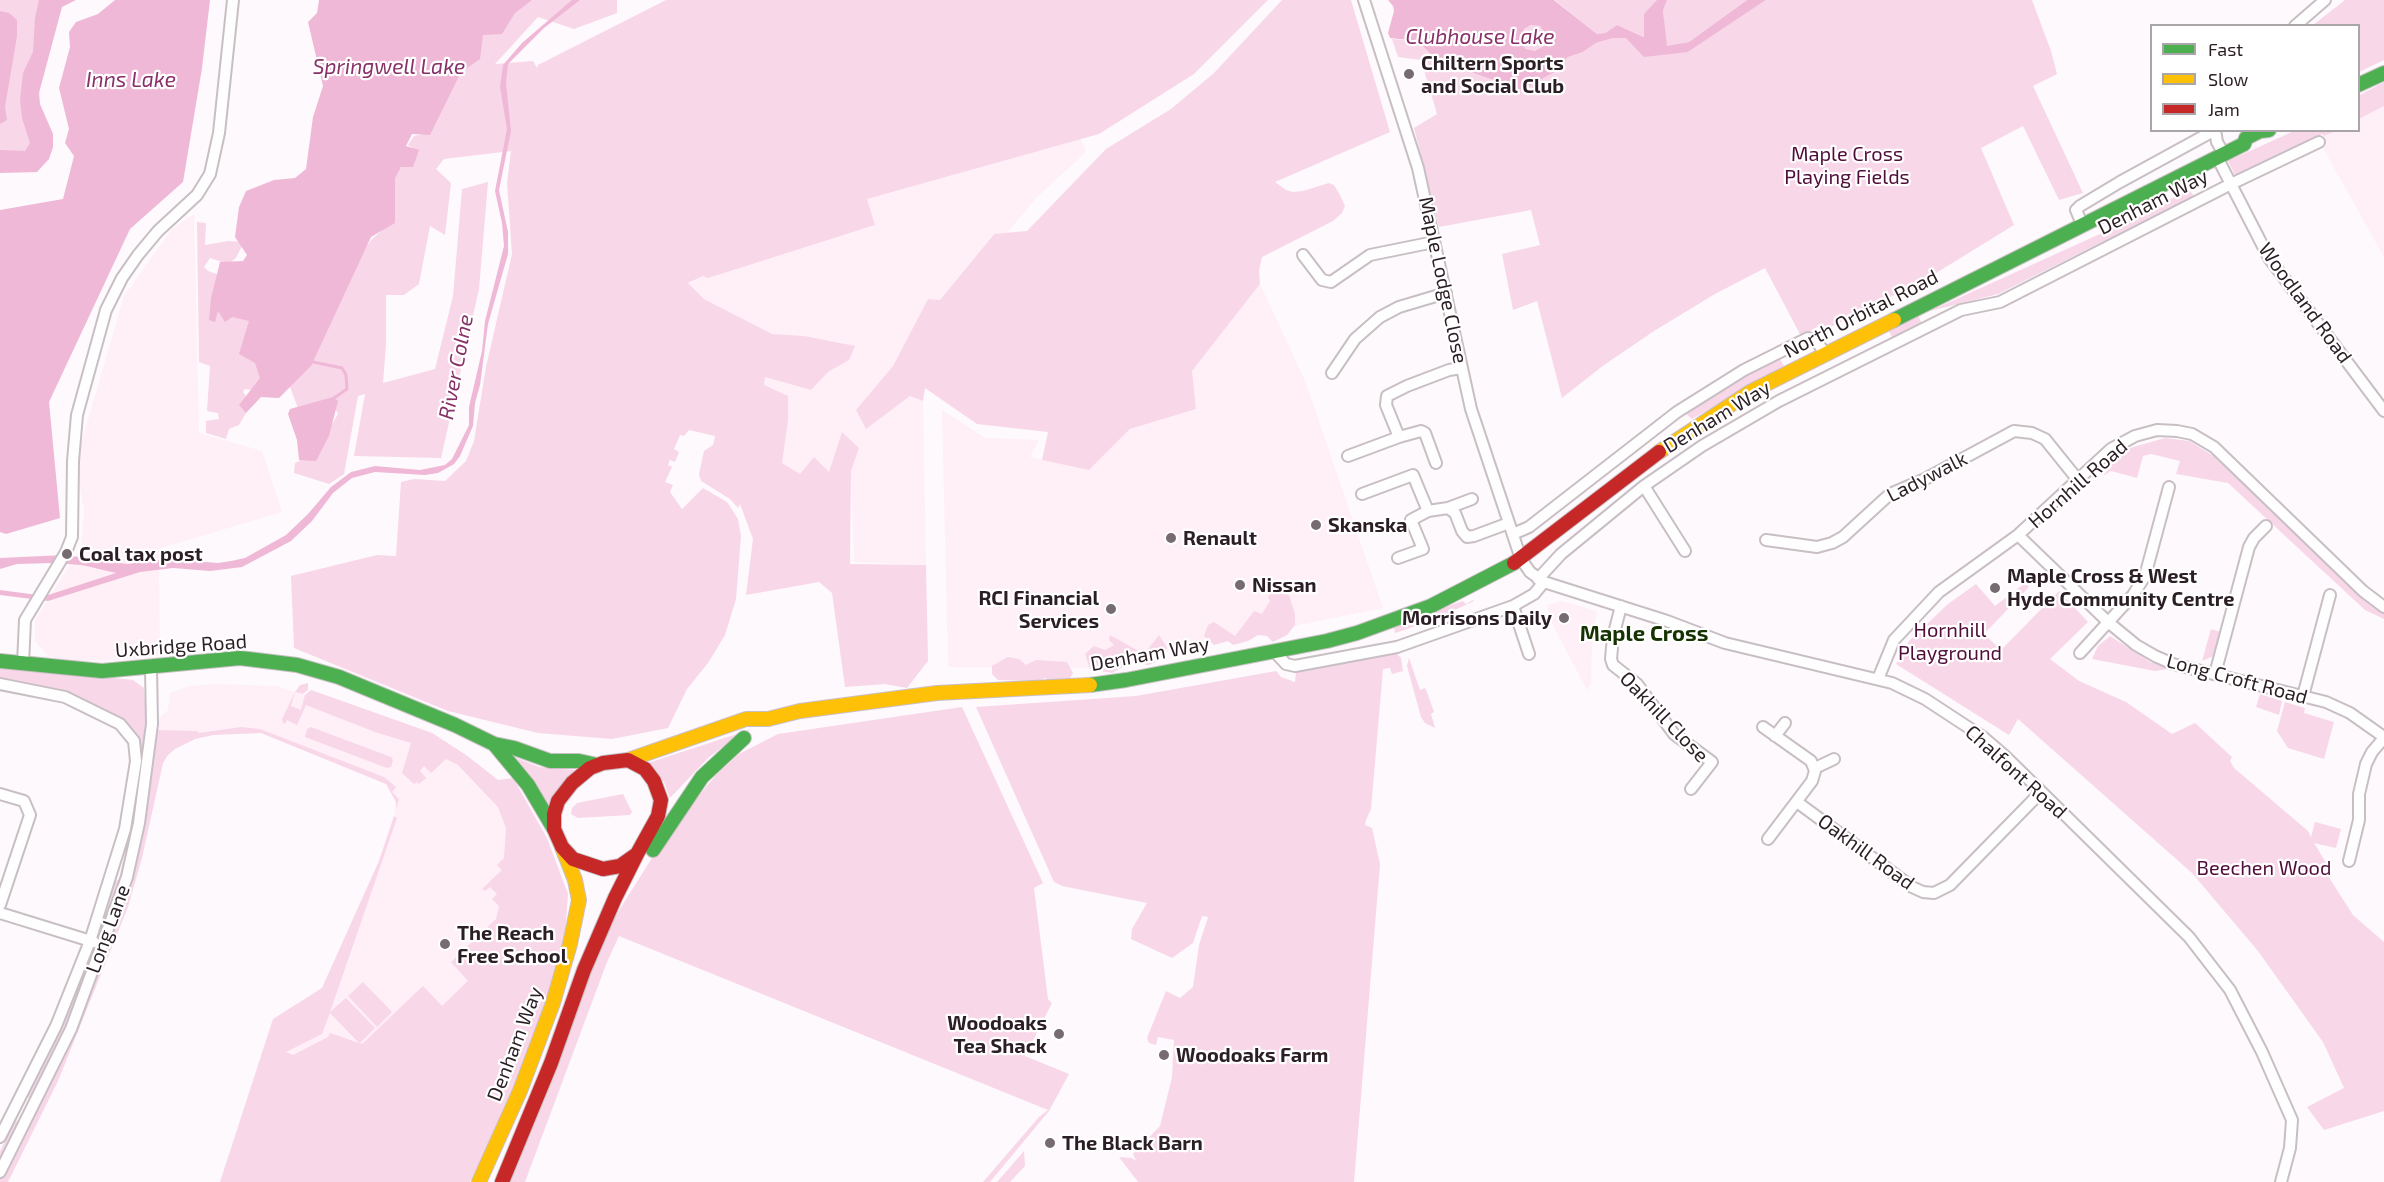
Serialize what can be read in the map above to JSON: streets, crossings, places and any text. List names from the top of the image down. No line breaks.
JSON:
{"streets":{"main road":["Denham Way","North Orbital Road","Uxbridge Road"],"street":["Maple Lodge Close","Woodland Road","Ladywalk","Hornhill Road","Long Croft Road","Oakhill Close","Chalfont Road","Oakhill Road","Long Lane"]},"crossings":[["Denham Way","Maple Lodge Close"],["Denham Way","Woodland Road"],["Denham Way","North Orbital Road"],["Denham Way","Uxbridge Road"],["Denham Way","Chalfont Road"],["Maple Lodge Close","North Orbital Road"],["Woodland Road","North Orbital Road"],["Ladywalk","Hornhill Road"],["Hornhill Road","Long Croft Road"],["Hornhill Road","Chalfont Road"],["Uxbridge Road","Long Lane"],["Oakhill Close","Chalfont Road"],["Chalfont Road","Oakhill Road"]],"districts":["Maple Cross"],"water":["Clubhouse Lake","Springwell Lake","Inns Lake","River Colne"],"parks":["Maple Cross Playing Fields","Hornhill Playground","Beechen Wood"],"places":["Chiltern Sports and Social Club","Skanska","Renault","Coal tax post","Nissan","Maple Cross & West Hyde Community Centre","RCI Financial Services","Morrisons Daily","The Reach Free School","Woodoaks Tea Shack","Woodoaks Farm","The Black Barn"],"legend":["Fast","Slow","Jam"]}
